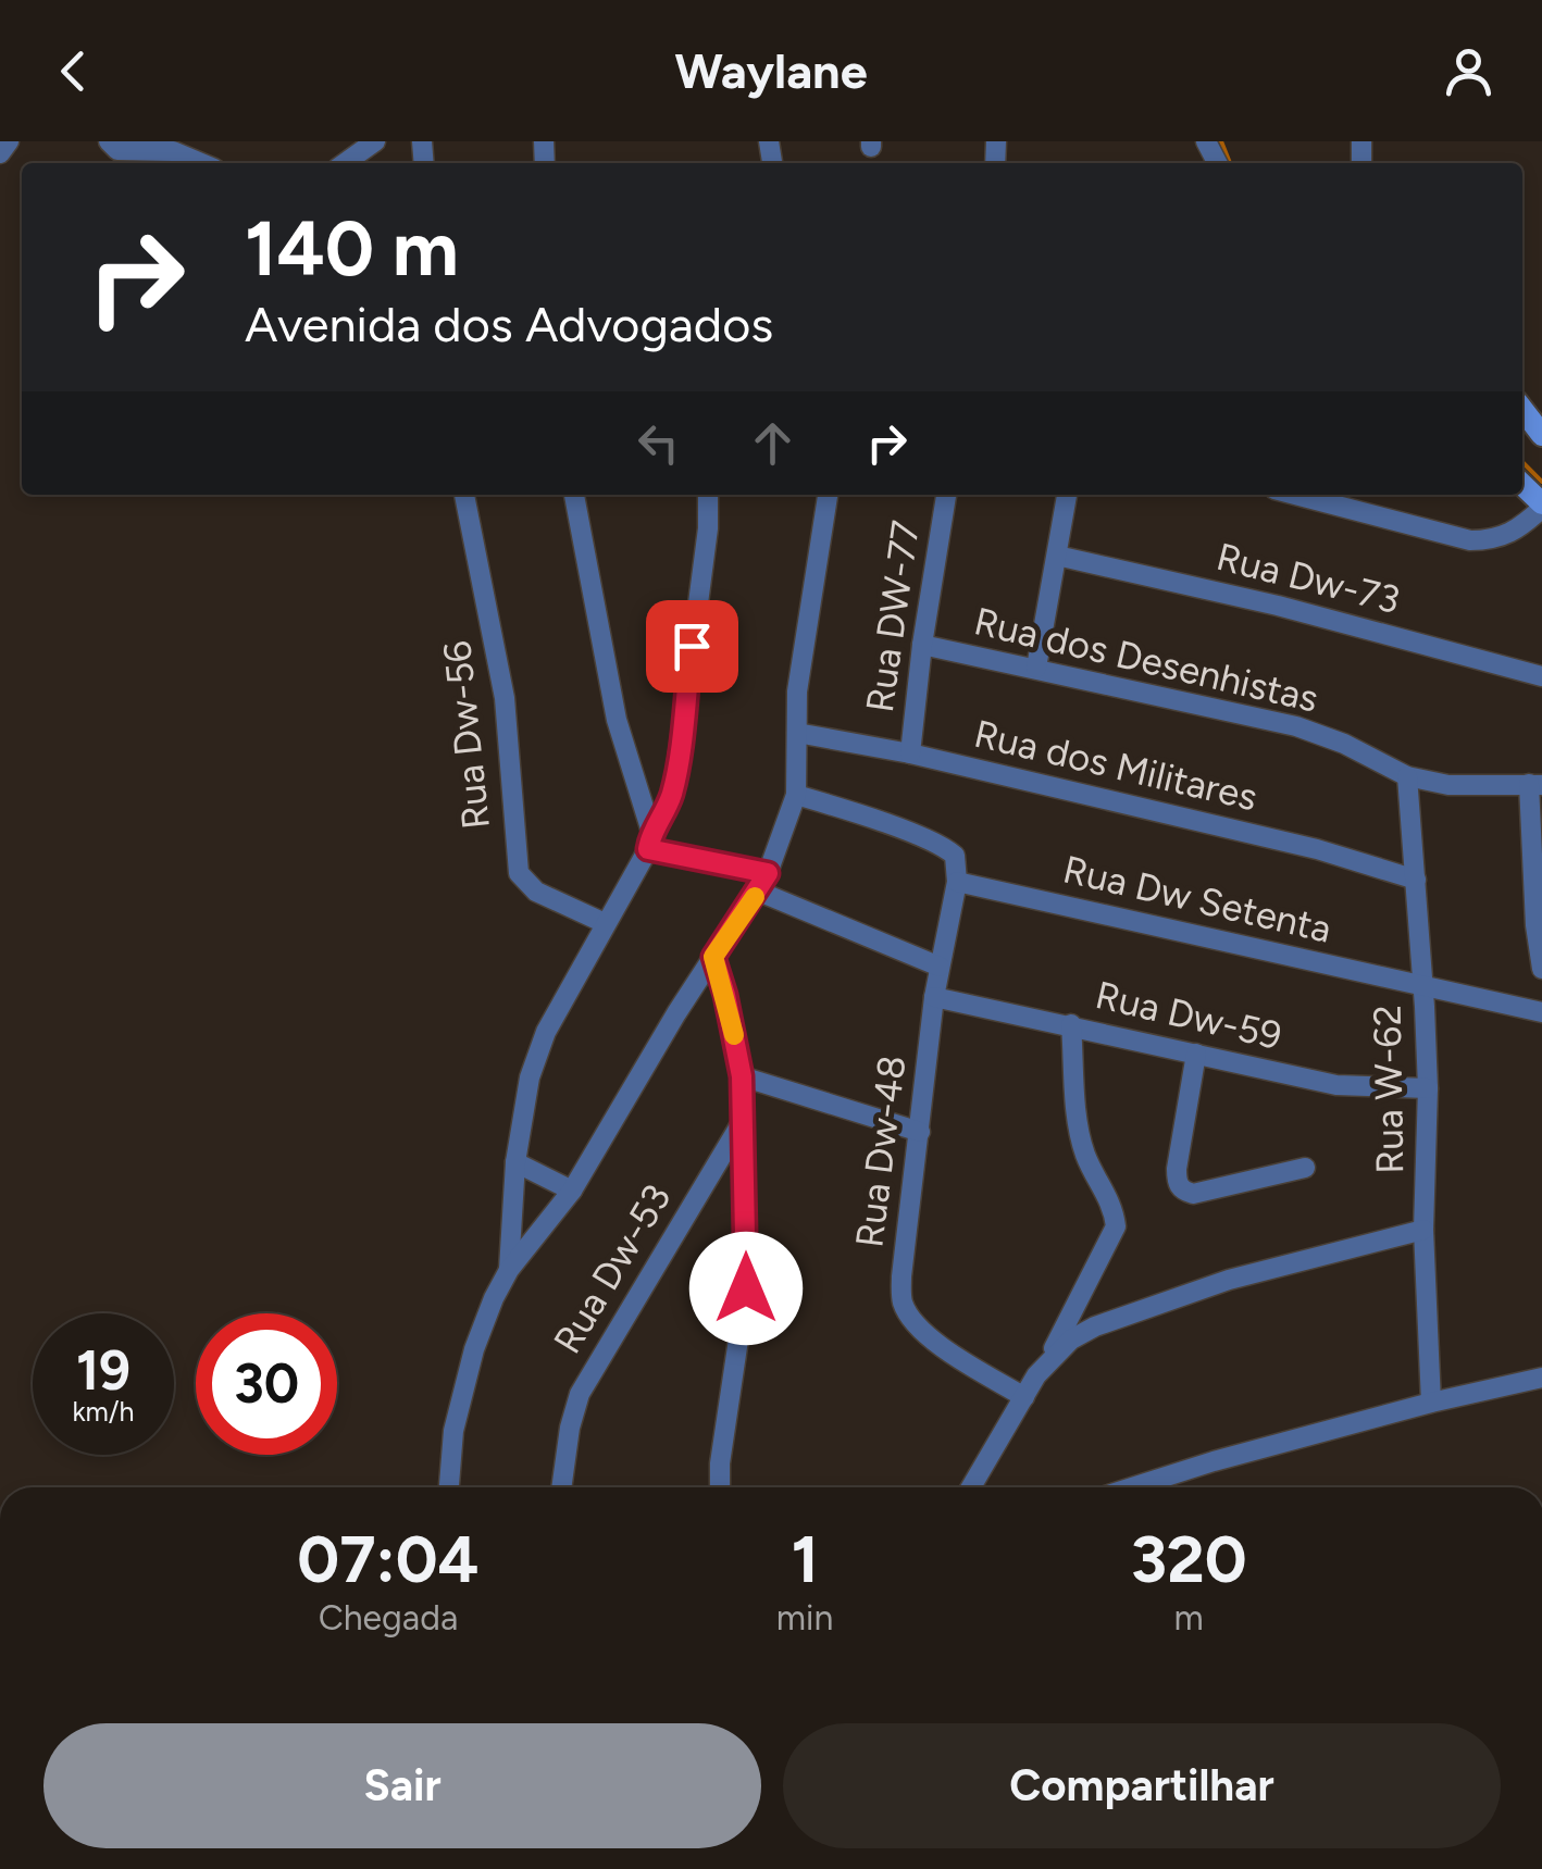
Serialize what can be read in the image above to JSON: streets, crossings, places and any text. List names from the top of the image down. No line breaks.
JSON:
{"streets":{"street":["Rua Dw-73","Rua DW-77","Rua dos Desenhistas","Rua Dw-56","Rua dos Militares","Rua Dw Setenta","Rua Dw-59","Rua W-62","Rua Dw-48","Rua Dw-53"]},"crossings":[["Rua DW-77","Rua dos Desenhistas"],["Rua DW-77","Rua dos Militares"],["Rua dos Desenhistas","Rua W-62"],["Rua dos Militares","Rua W-62"],["Rua Dw Setenta","Rua W-62"],["Rua Dw Setenta","Rua Dw-48"],["Rua Dw-59","Rua W-62"],["Rua Dw-59","Rua Dw-48"]],"page":{"header":"Waylane","turn":["140 m","Avenida dos Advogados"],"speed":"19 km/h","limit":"30","eta":["07:04","Chegada","1","min","320","m"],"buttons":["Sair","Compartilhar"]}}
